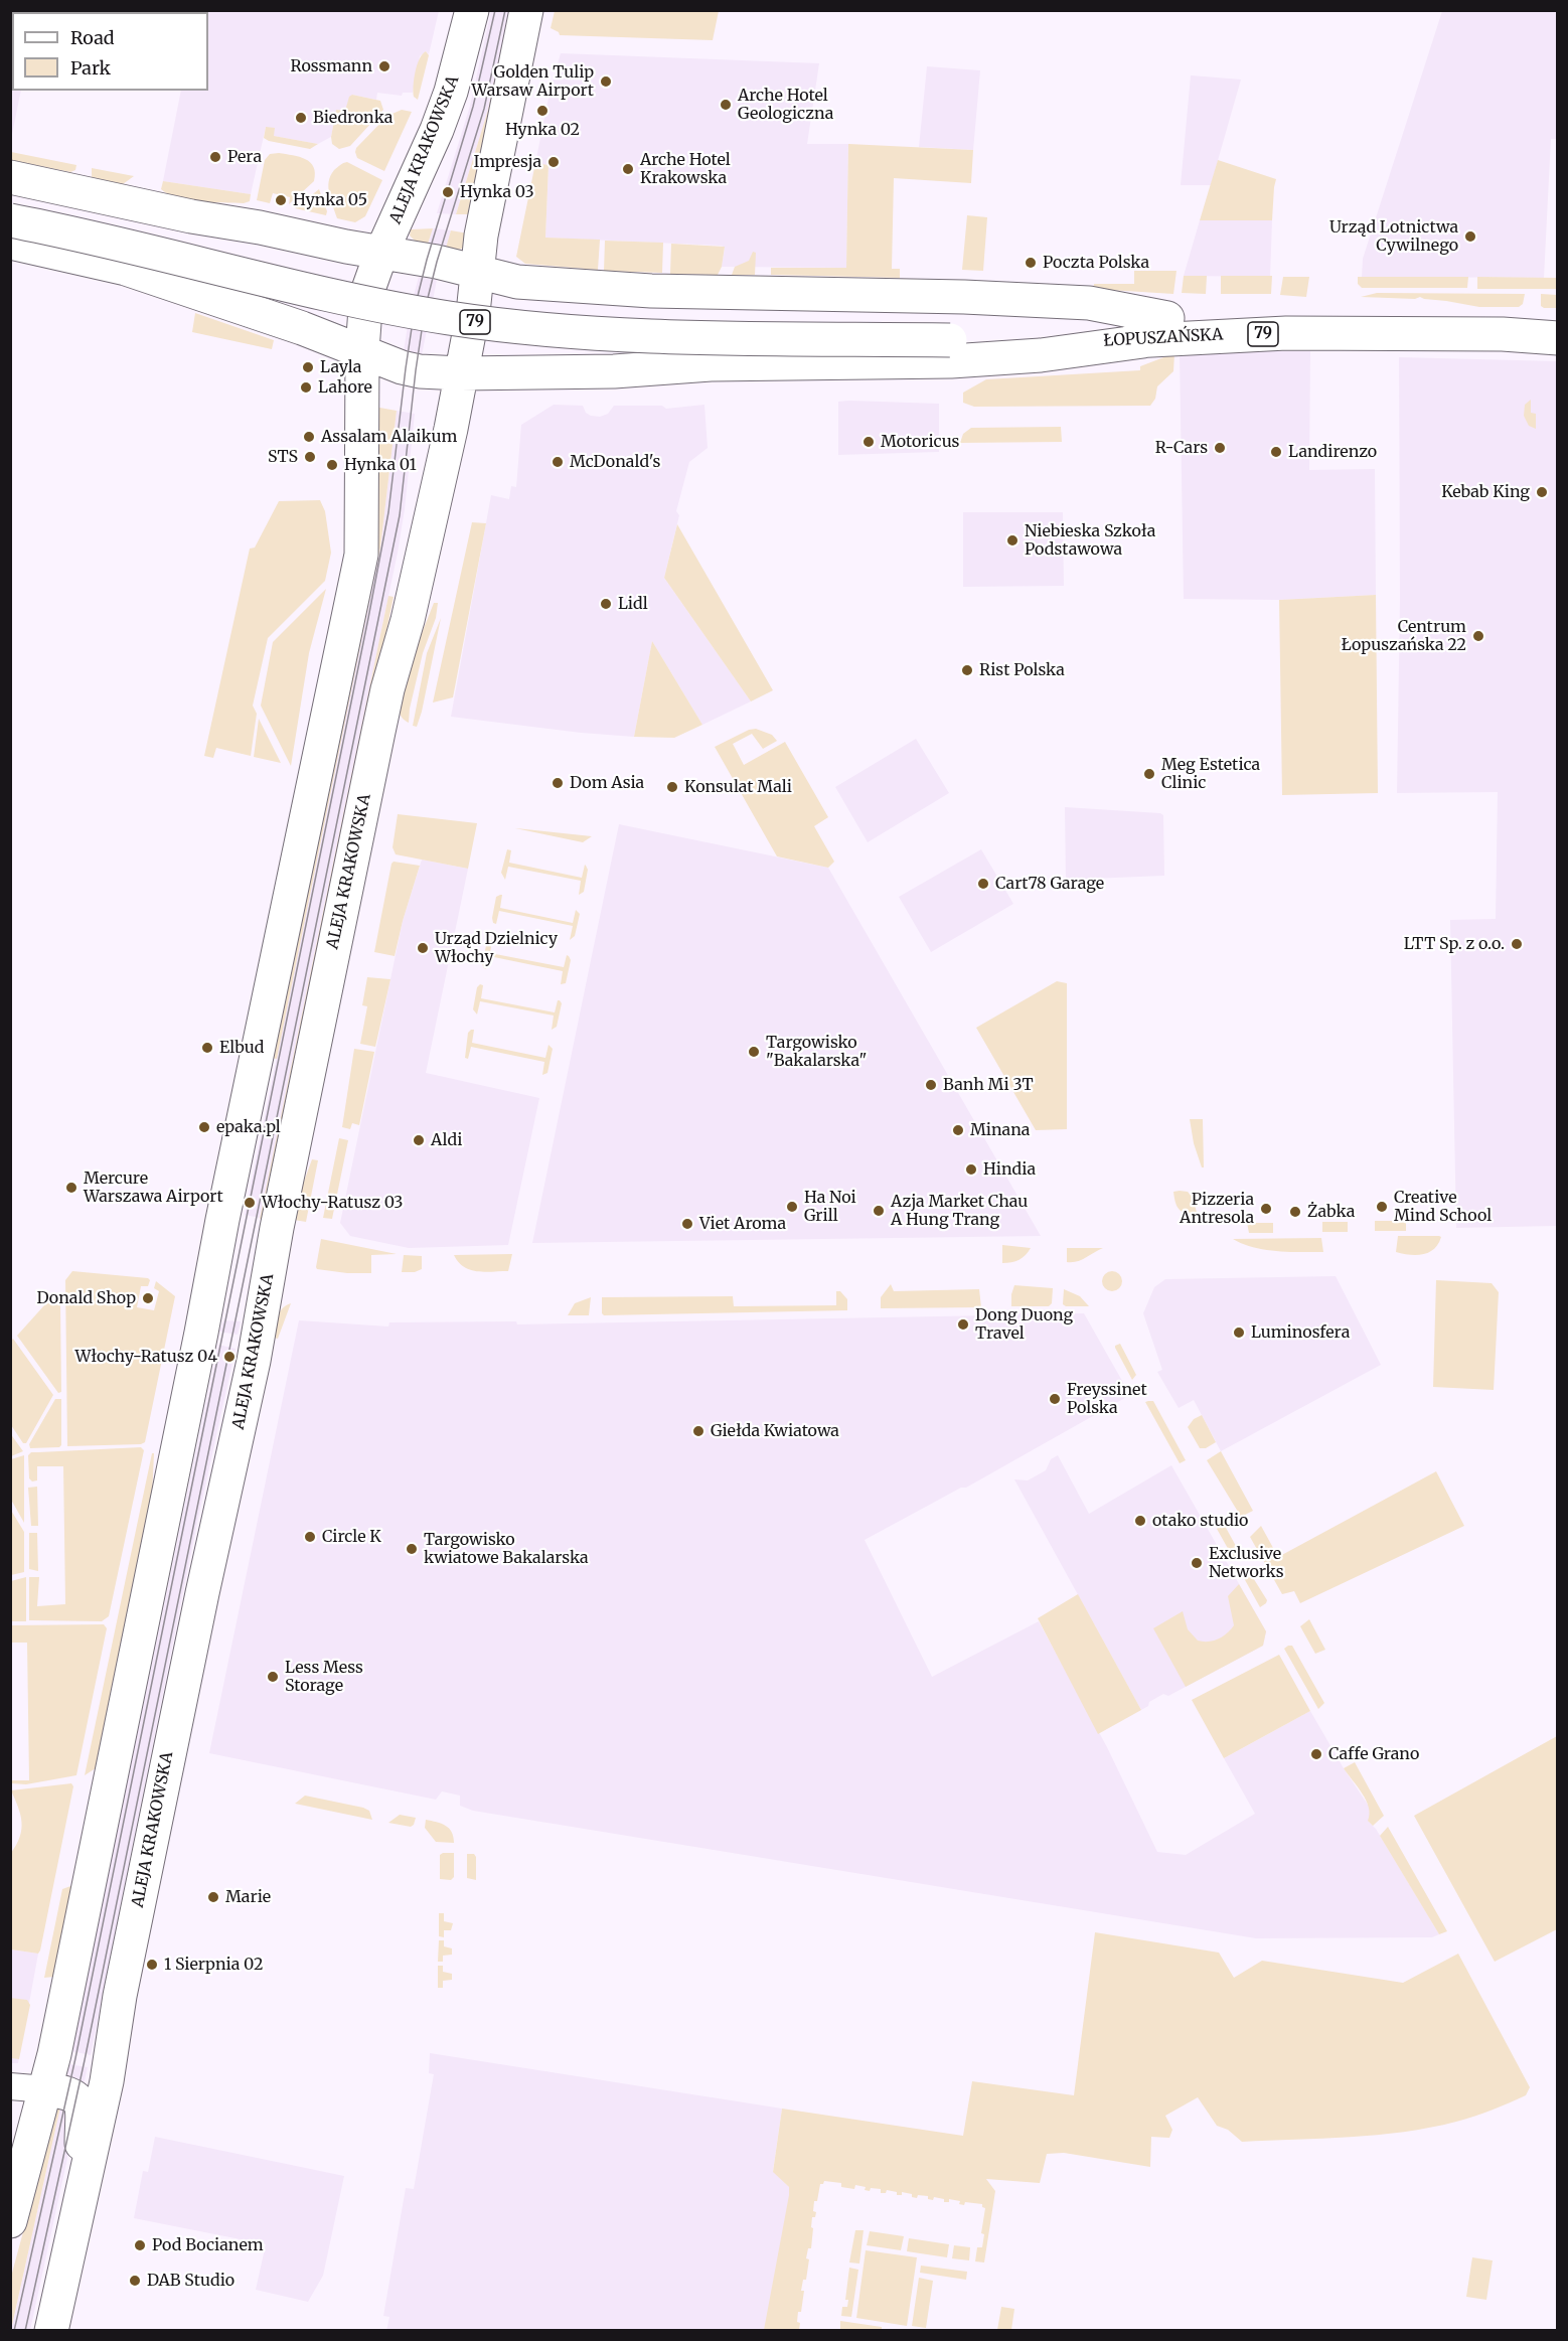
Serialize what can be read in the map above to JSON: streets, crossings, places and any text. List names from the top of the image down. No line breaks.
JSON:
{"streets":{"main road":["ALEJA KRAKOWSKA","79","ŁOPUSZAŃSKA"]},"crossings":[["79","ŁOPUSZAŃSKA"]],"places":["Rossmann","Golden Tulip Warsaw Airport","Arche Hotel Geologiczna","Hynka 02","Biedronka","Pera","Impresja","Arche Hotel Krakowska","Hynka 03","Hynka 05","Urząd Lotnictwa Cywilnego","Poczta Polska","Layla","Lahore","Assalam Alaikum","Motoricus","R-Cars","Landirenzo","STS","McDonald's","Hynka 01","Kebab King","Niebieska Szkoła Podstawowa","Lidl","Centrum Łopuszańska 22","Rist Polska","Meg Estetica Clinic","Dom Asia","Konsulat Mali","Cart78 Garage","LTT Sp. z o.o.","Urząd Dzielnicy Włochy","Elbud","Targowisko \"Bakalarska\"","Banh Mi 3T","epaka.pl","Minana","Aldi","Hindia","Mercure Warszawa Airport","Włochy-Ratusz 03","Ha Noi Grill","Creative Mind School","Pizzeria Antresola","Azja Market Chau A Hung Trang","Żabka","Viet Aroma","Donald Shop","Dong Duong Travel","Luminosfera","Włochy-Ratusz 04","Freyssinet Polska","Giełda Kwiatowa","otako studio","Circle K","Targowisko kwiatowe Bakalarska","Exclusive Networks","Less Mess Storage","Caffe Grano","Marie","1 Sierpnia 02","Pod Bocianem","DAB Studio"],"legend":["Road","Park"]}
